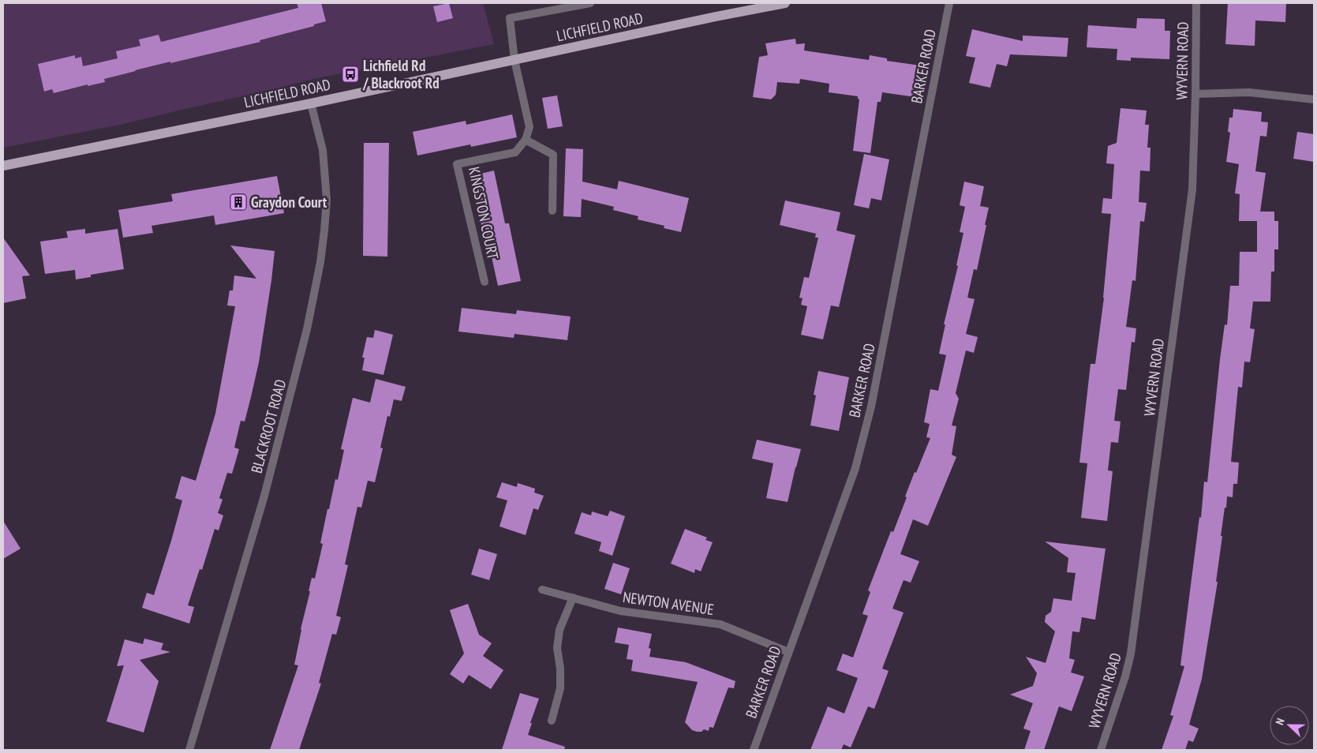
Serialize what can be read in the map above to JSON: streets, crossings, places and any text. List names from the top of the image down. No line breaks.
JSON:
{"streets":{"main road":["LICHFIELD ROAD"],"street":["WYVERN ROAD","BARKER ROAD","KINGSTON COURT","BLACKROOT ROAD","NEWTON AVENUE"]},"crossings":[["LICHFIELD ROAD","BLACKROOT ROAD"],["BARKER ROAD","NEWTON AVENUE"]],"places":{"bus stop":["Lichfield Rd / Blackroot Rd"],"building":["Graydon Court"]},"north":"left"}
